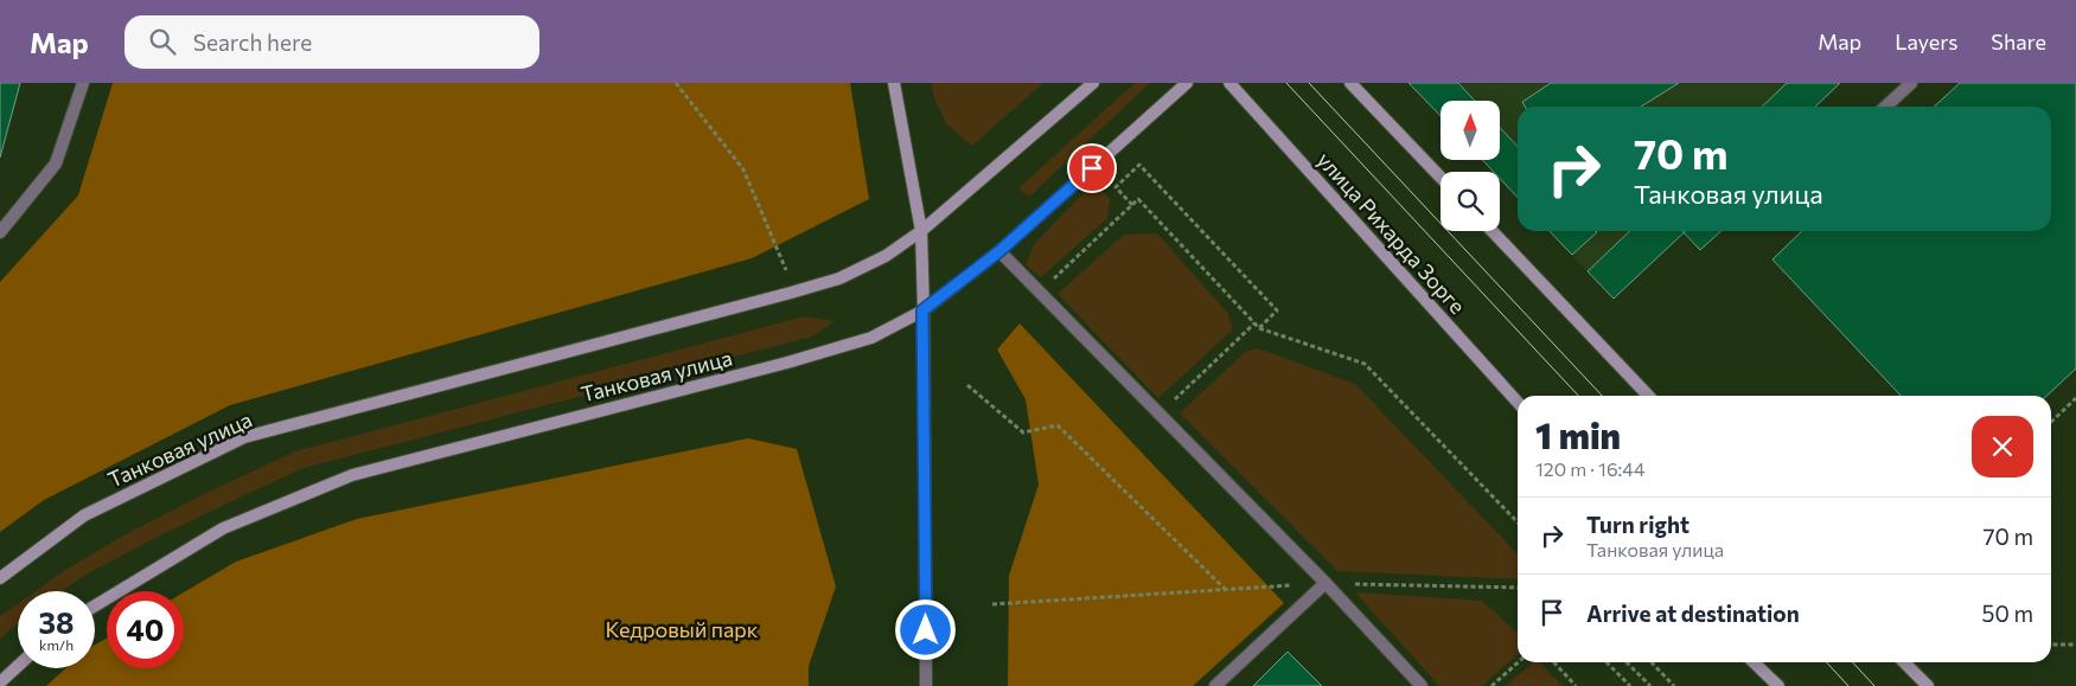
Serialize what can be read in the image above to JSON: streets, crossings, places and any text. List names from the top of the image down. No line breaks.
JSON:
{"streets":{"main road":["улица Рихарда Зорге","Танковая улица"]},"parks":["Кедровый парк"],"north":"top","page":{"header":"Map","search":"Search here","nav":["Map","Layers","Share"],"turn":["70 m","Танковая улица"],"heading":["1 min","120 m · 16:44"],"list":[{"name":"Turn right","note":"Танковая улица","value":"70 m"},{"name":"Arrive at destination","value":"50 m"}],"speed":"38 km/h","limit":"40"}}
